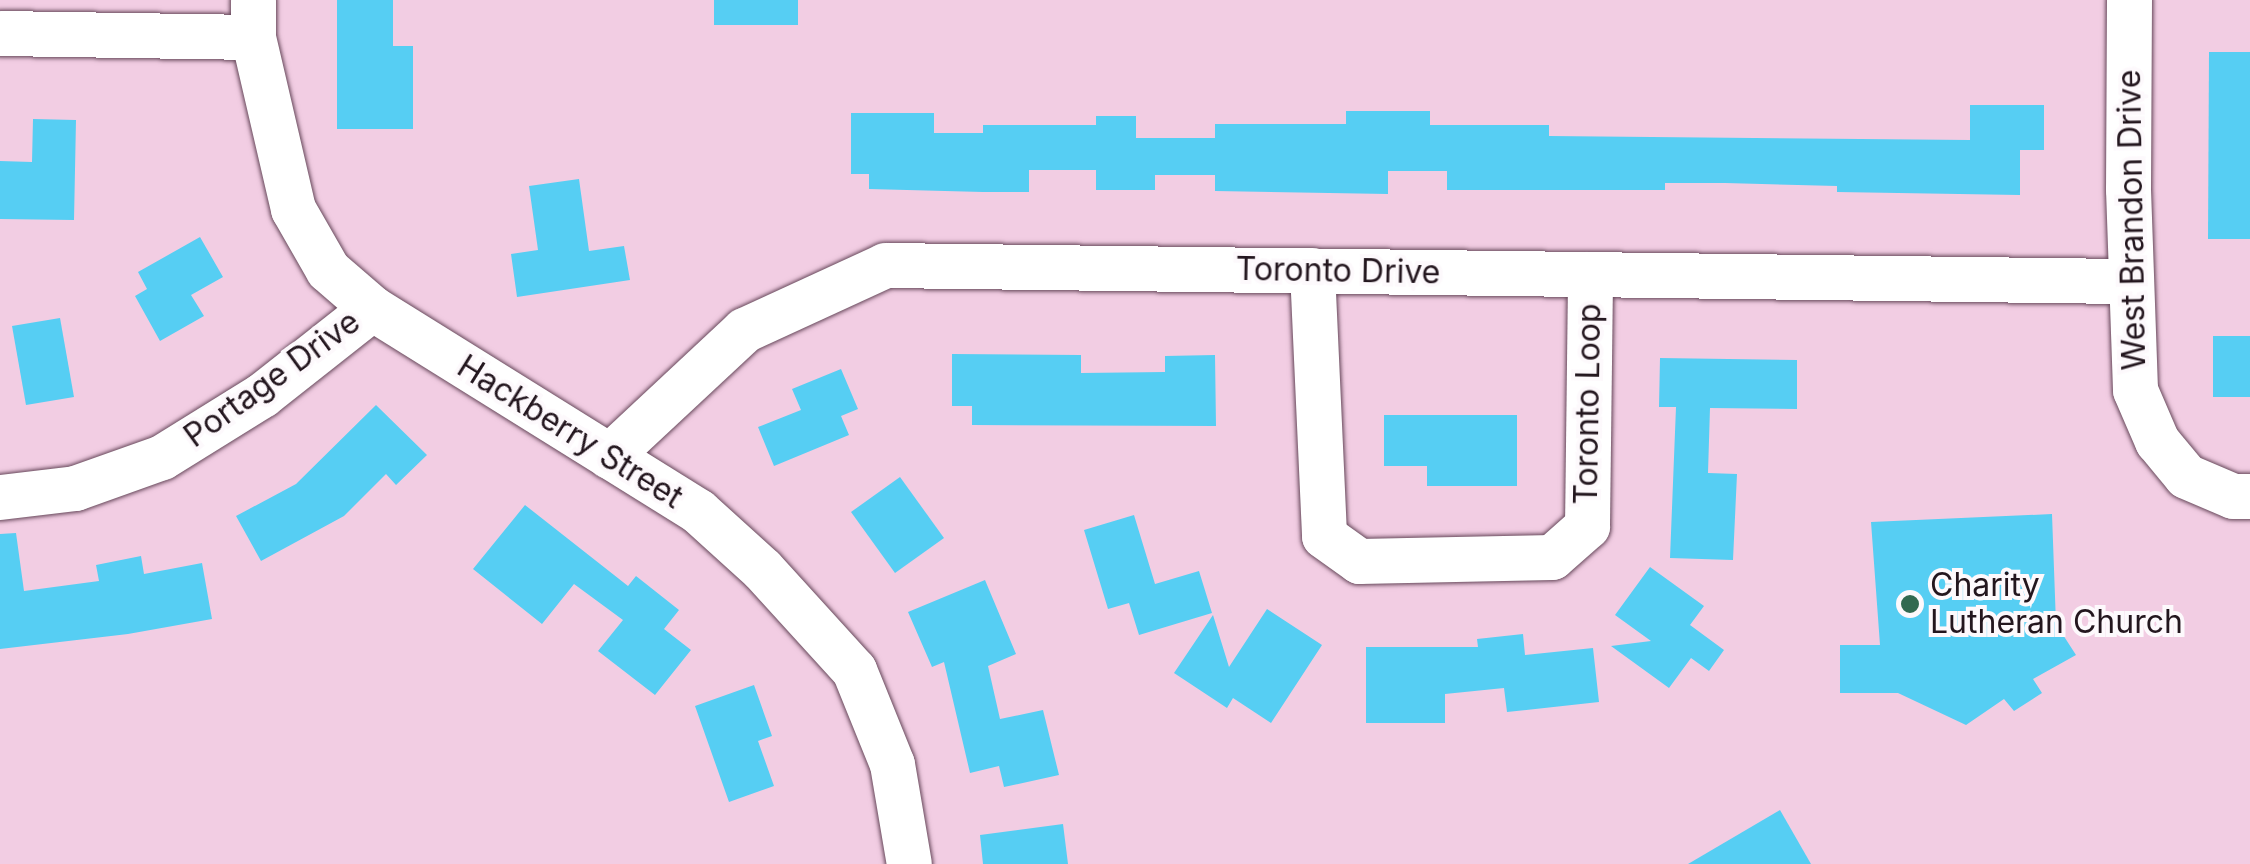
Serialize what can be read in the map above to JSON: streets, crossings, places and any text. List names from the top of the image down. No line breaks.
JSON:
{"streets":{"street":["West Brandon Drive","Toronto Drive","Portage Drive","Toronto Loop","Hackberry Street"]},"crossings":[["West Brandon Drive","Toronto Drive"],["Toronto Drive","Toronto Loop"],["Toronto Drive","Hackberry Street"],["Portage Drive","Hackberry Street"]],"places":["Charity Lutheran Church"]}
